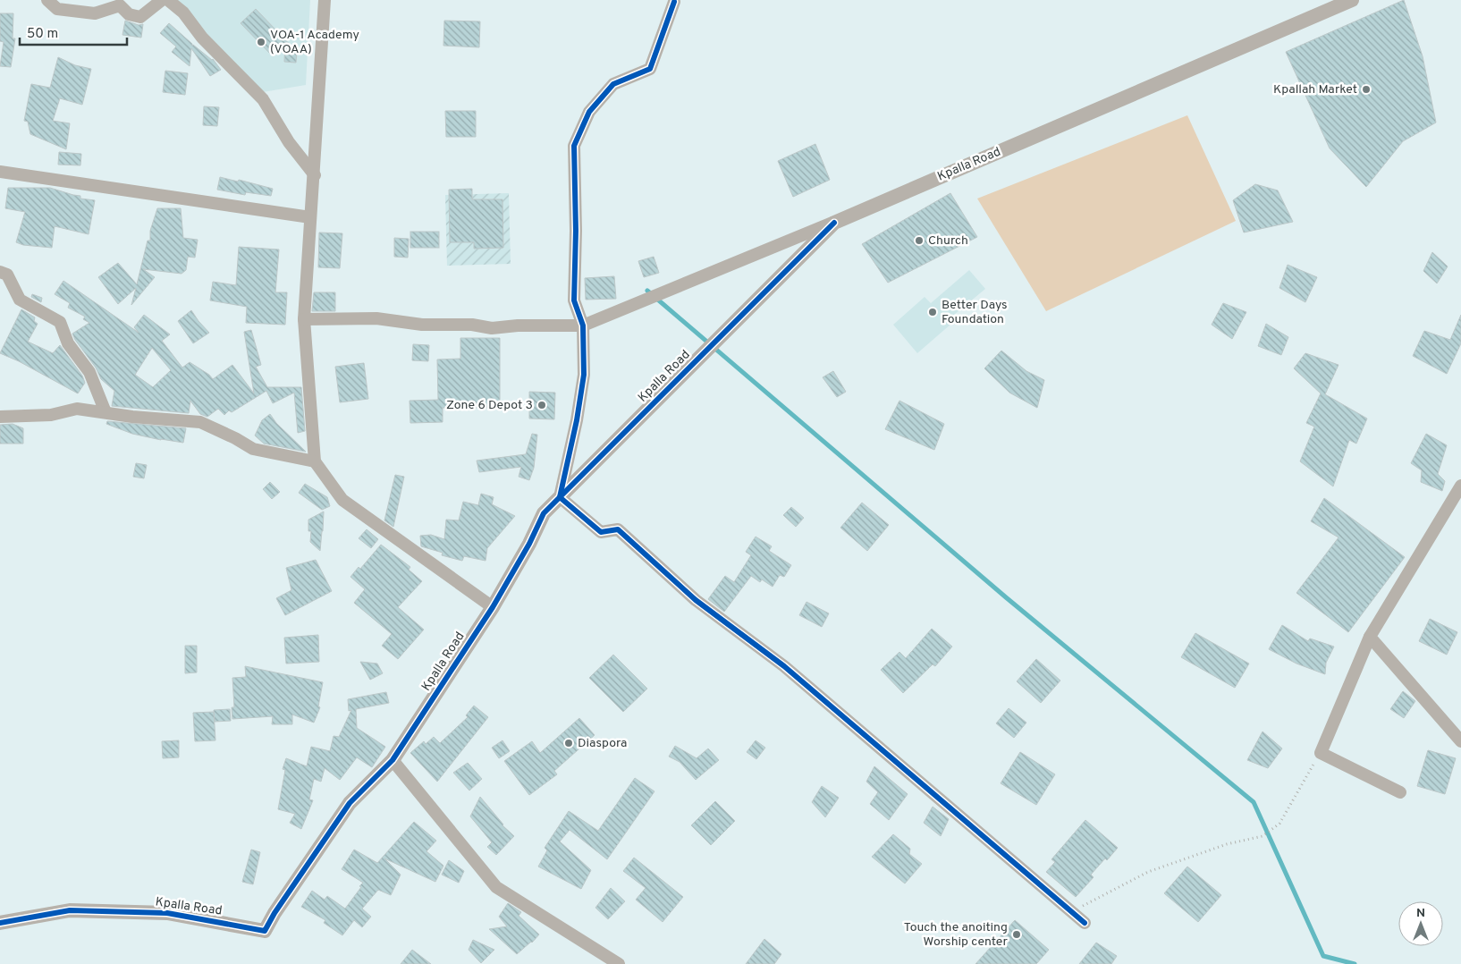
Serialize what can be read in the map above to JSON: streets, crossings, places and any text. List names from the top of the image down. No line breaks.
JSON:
{"streets":{"street":["Kpalla Road"]},"places":["VOA-1 Academy (VOAA)","Kpallah Market","Church","Better Days Foundation","Zone 6 Depot 3","Diaspora","Touch the anoiting Worship center"],"scale_bar":"50 m","north":"top"}
